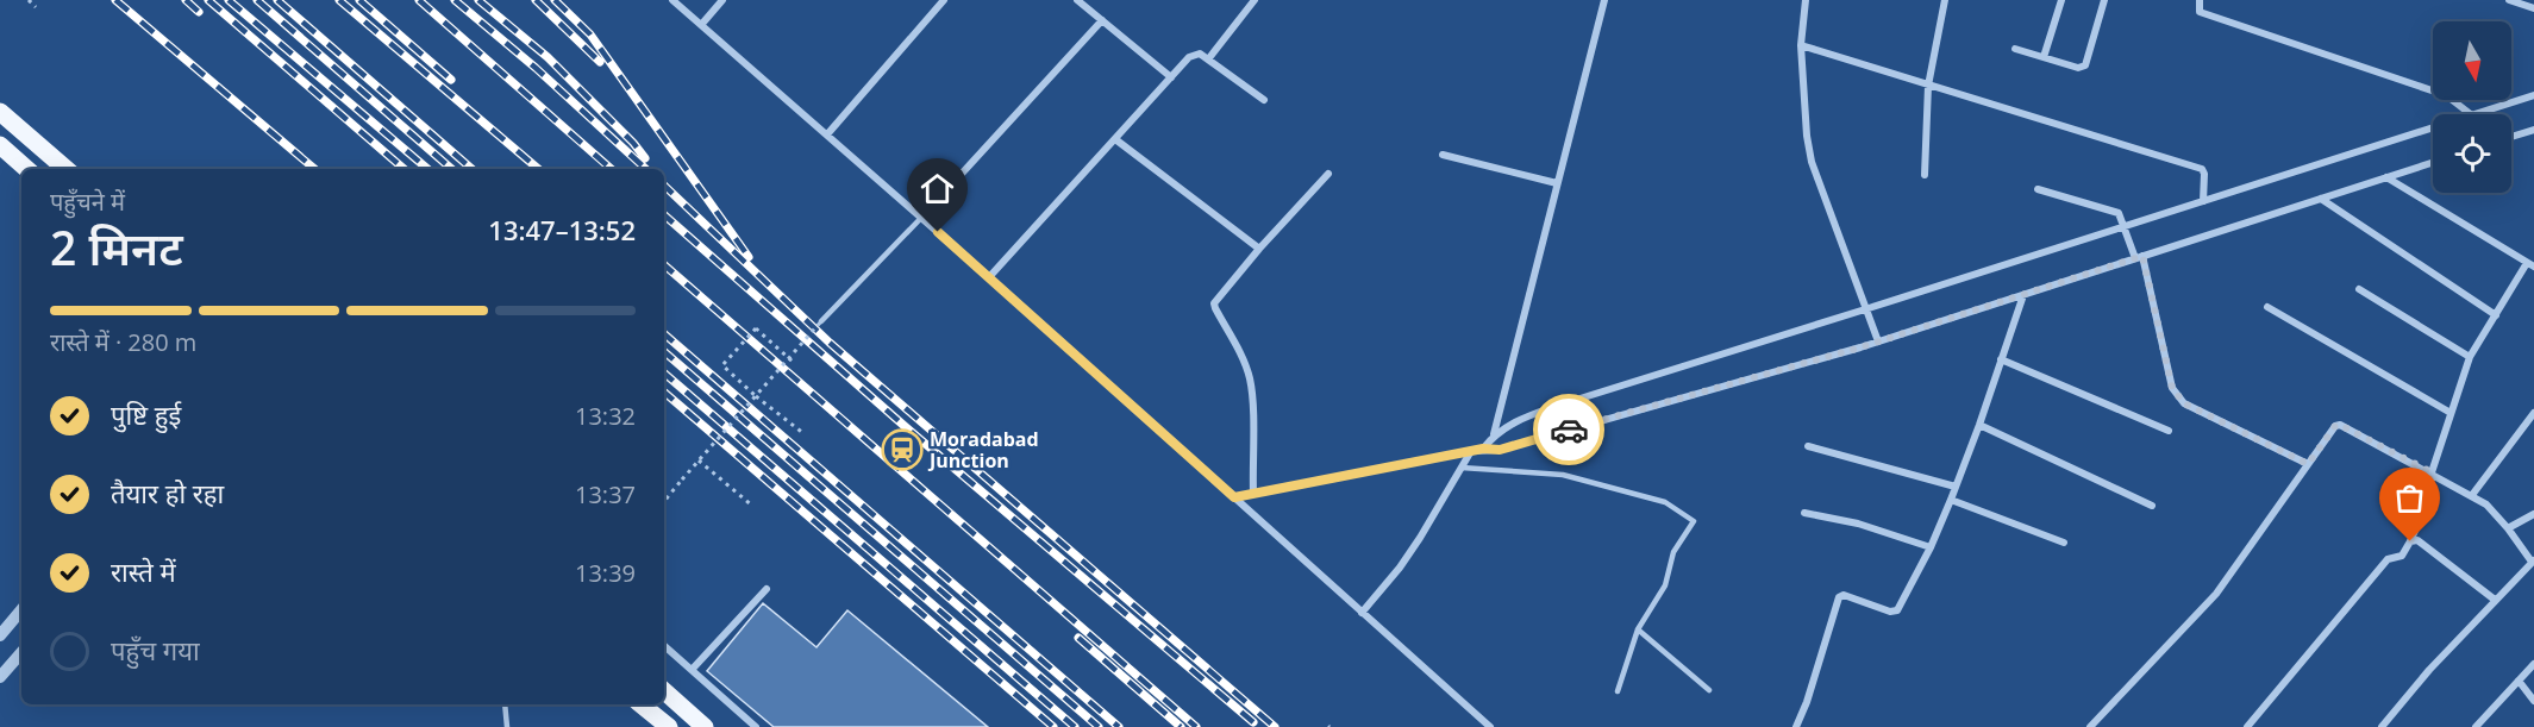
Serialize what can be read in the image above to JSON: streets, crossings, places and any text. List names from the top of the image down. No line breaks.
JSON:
{"places":{"station":["Moradabad Junction"]},"north":"bottom","page":{"heading":["2 मिनट","पहुँचने में","13:47–13:52"],"bar":"रास्ते में · 280 m","list":[["पुष्टि हुई","13:32"],["तैयार हो रहा","13:37"],["रास्ते में","13:39"],"पहुँच गया"]}}
